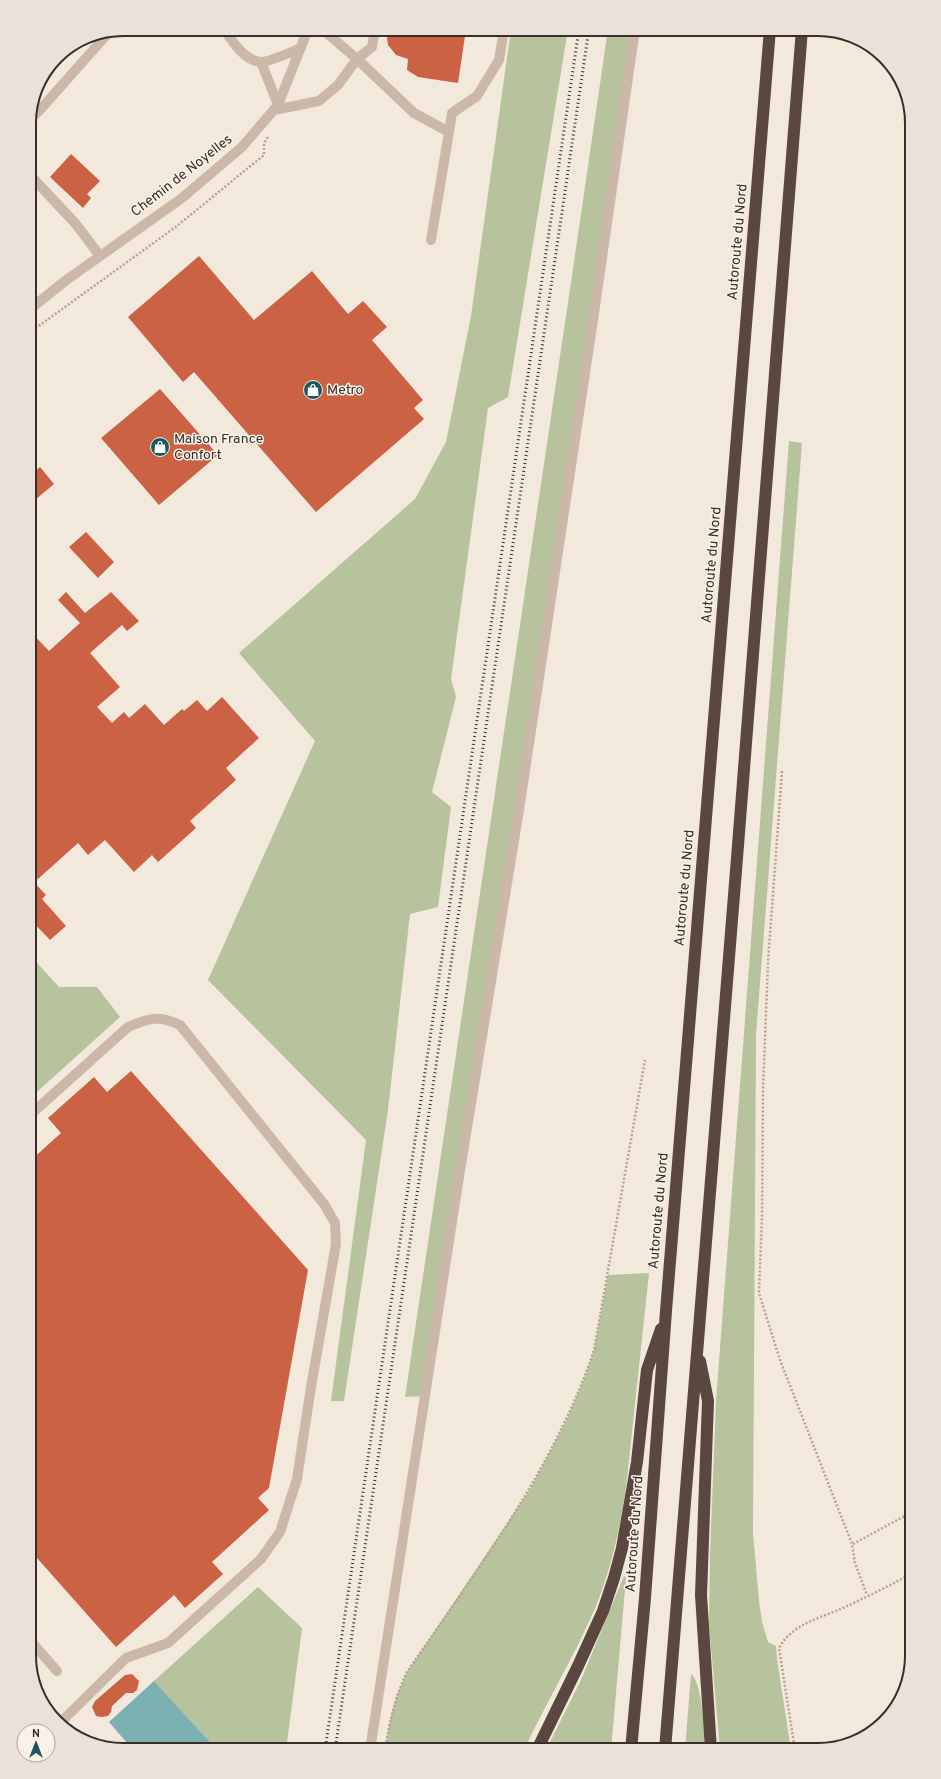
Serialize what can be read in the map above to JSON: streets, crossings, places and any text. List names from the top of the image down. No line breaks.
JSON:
{"streets":{"highway":["Autoroute du Nord"],"street":["Chemin de Noyelles"]},"places":{"shop":["Metro","Maison France Confort"]},"north":"top"}
